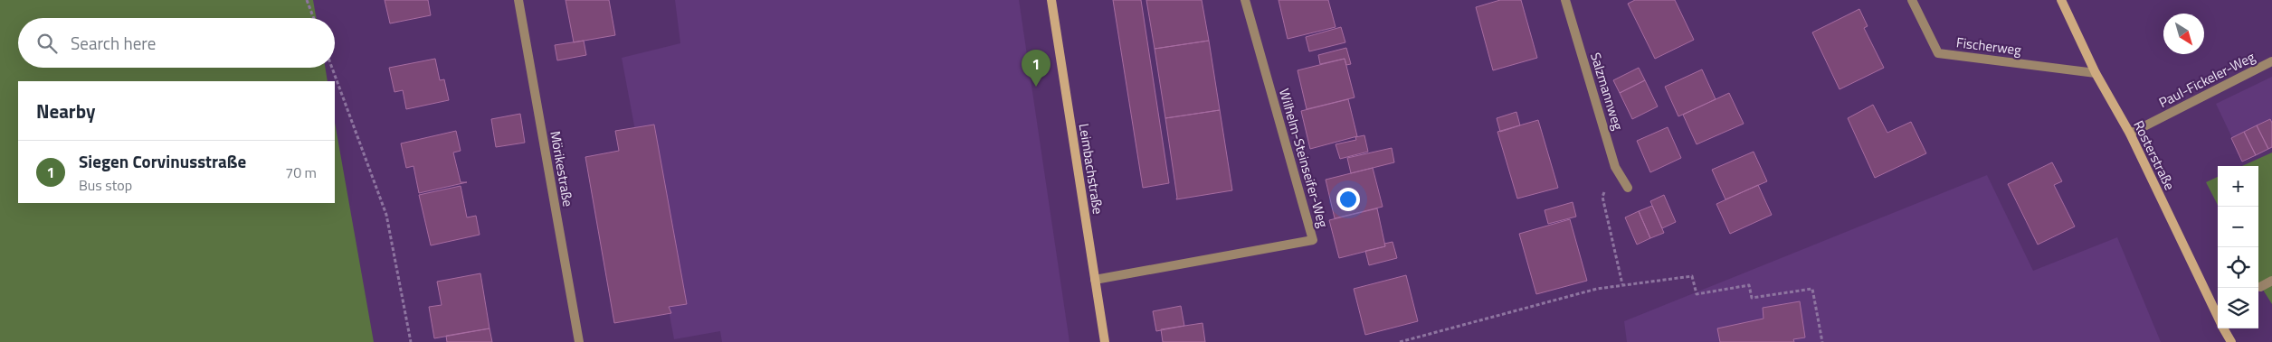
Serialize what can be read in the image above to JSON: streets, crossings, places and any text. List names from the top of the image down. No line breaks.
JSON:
{"streets":{"street":["Fischerweg","Paul-Fickeler-Weg","Salzmannweg","Rosterstraße","Wilhelm-Steinseifer-Weg","Mörikestraße","Leimbachstraße"]},"crossings":[["Fischerweg","Rosterstraße"],["Paul-Fickeler-Weg","Rosterstraße"],["Wilhelm-Steinseifer-Weg","Leimbachstraße"]],"north":"bottom right","page":{"search":"Search here","pins":"1","heading":"Nearby","list":[{"mark":"1","name":"Siegen Corvinusstraße","note":"Bus stop","value":"70 m"}],"map_buttons":["+","−"]}}
